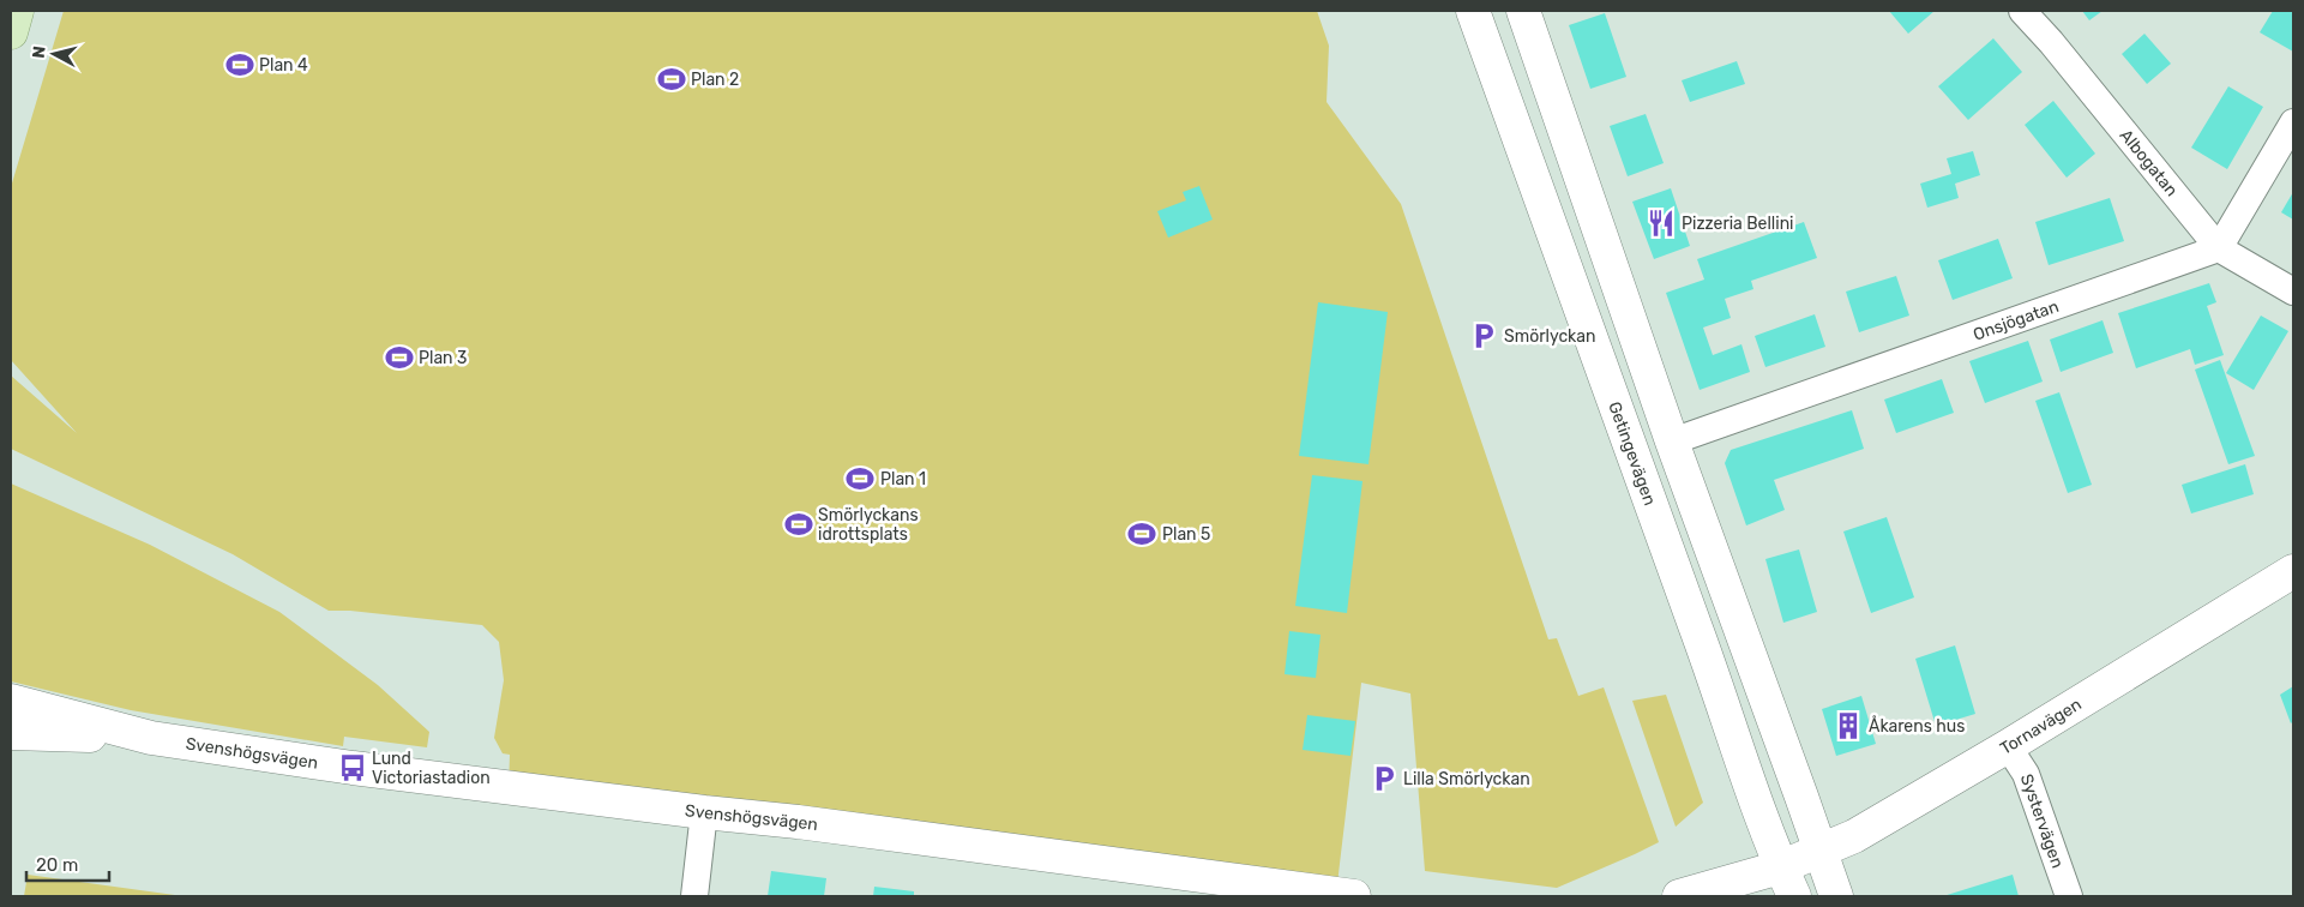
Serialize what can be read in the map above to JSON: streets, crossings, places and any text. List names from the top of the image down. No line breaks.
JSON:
{"streets":{"main road":["Getingevägen","Tornavägen","Svenshögsvägen"],"street":["Albogatan","Onsjögatan","Systervägen"]},"crossings":[["Albogatan","Onsjögatan"],["Getingevägen","Tornavägen"],["Tornavägen","Systervägen"]],"places":{"sports":["Plan 4","Plan 2","Plan 3","Plan 1","Smörlyckans idrottsplats","Plan 5"],"restaurant":["Pizzeria Bellini"],"parking":["Smörlyckan","Lilla Smörlyckan"],"building":["Åkarens hus"],"bus stop":["Lund Victoriastadion"]},"scale_bar":"20 m","north":"left"}
